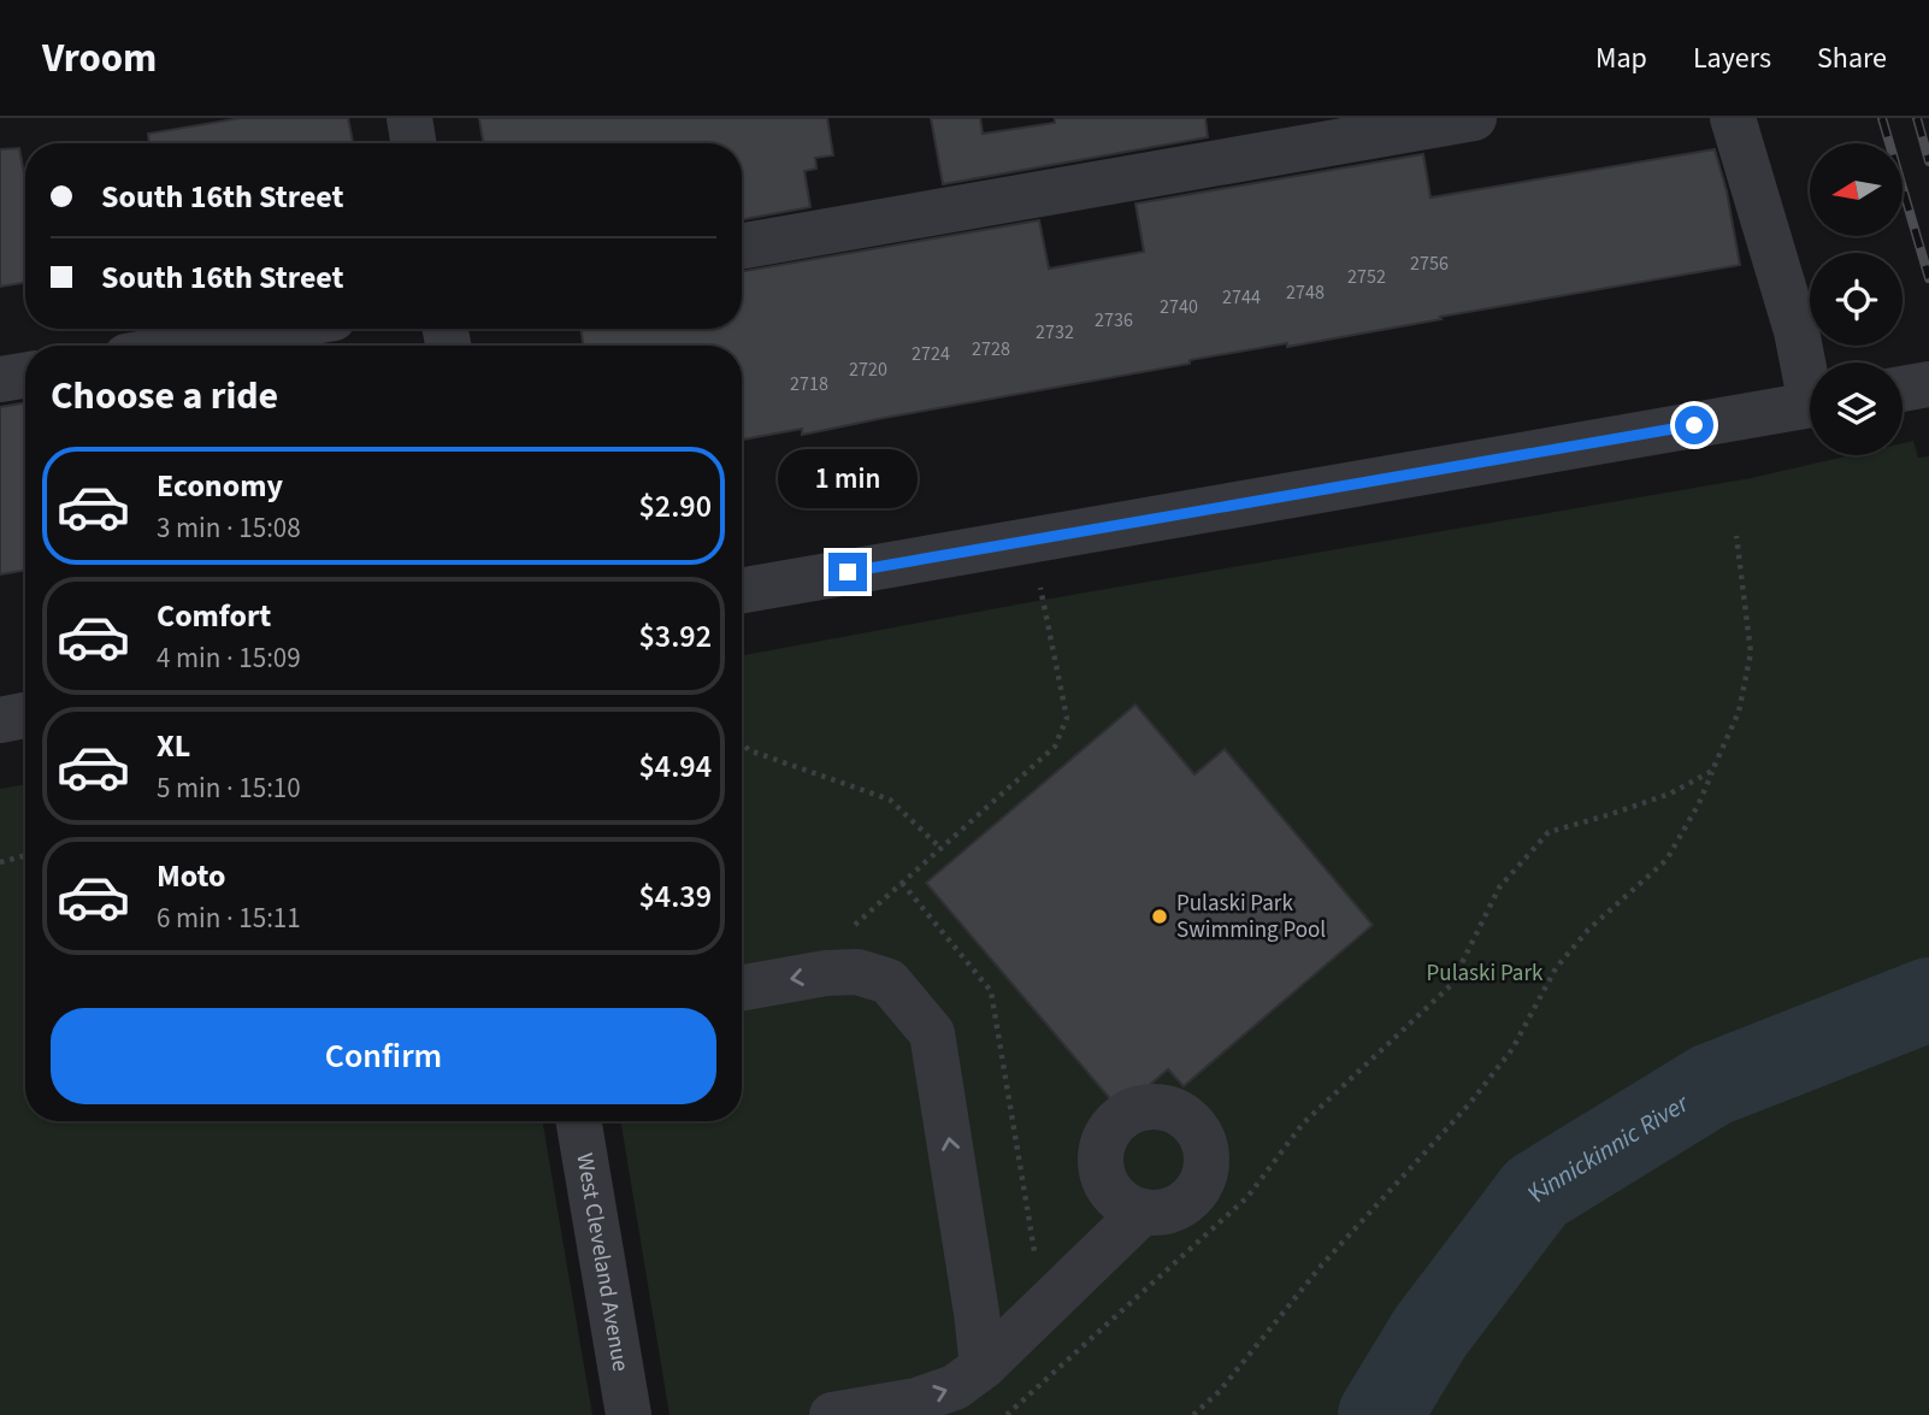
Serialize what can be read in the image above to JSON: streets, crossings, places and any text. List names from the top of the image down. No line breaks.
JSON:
{"streets":{"street":["West Cleveland Avenue"]},"water":["Kinnickinnic River"],"parks":["Pulaski Park"],"places":["Pulaski Park Swimming Pool"],"house_numbers":["2756","2752","2748","2744","2740","2736","2732","2728","2724","2720","2718"],"north":"left","page":{"header":"Vroom","nav":["Map","Layers","Share"],"banner":["South 16th Street","South 16th Street"],"heading":"Choose a ride","list":[{"name":"Economy","note":"3 min · 15:08","value":"$2.90"},{"name":"Comfort","note":"4 min · 15:09","value":"$3.92"},{"name":"XL","note":"5 min · 15:10","value":"$4.94"},{"name":"Moto","note":"6 min · 15:11","value":"$4.39"}],"bubble":"1 min","buttons":"Confirm"}}
